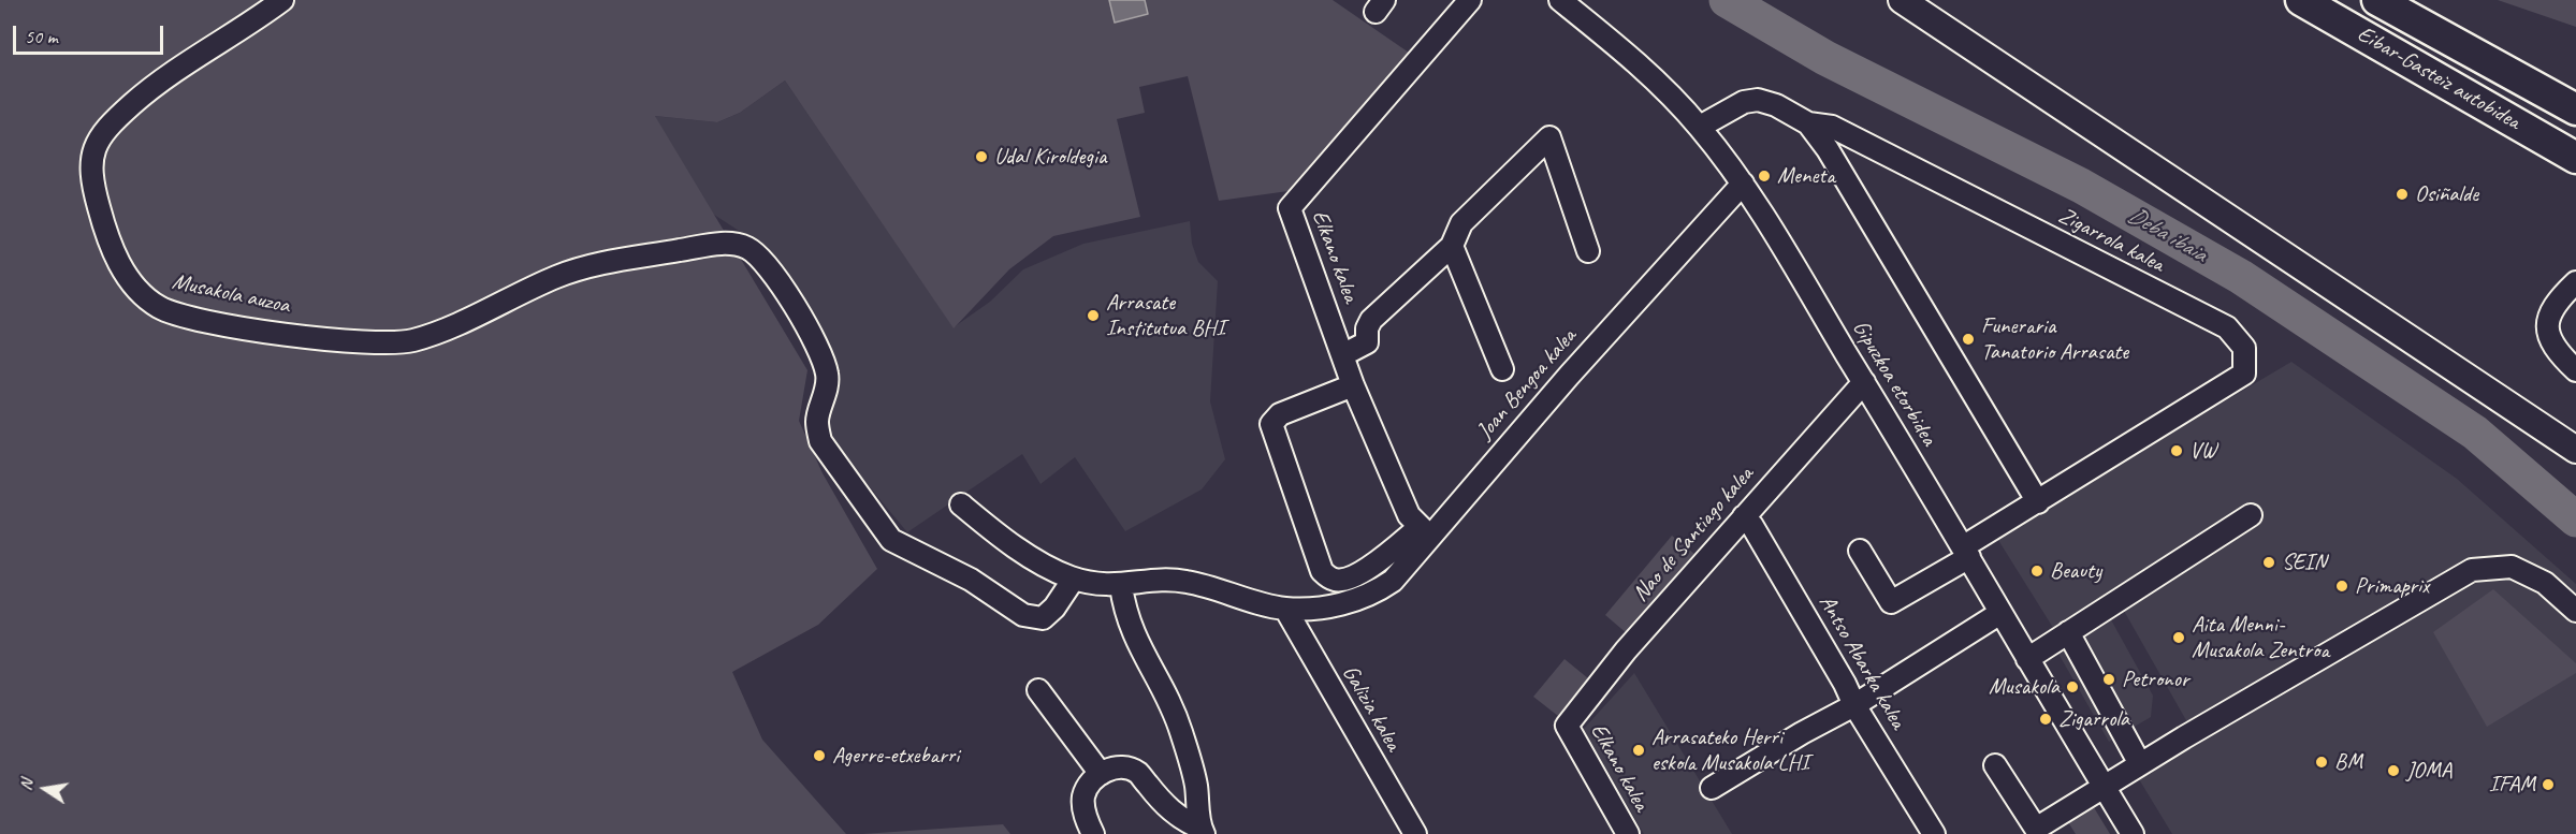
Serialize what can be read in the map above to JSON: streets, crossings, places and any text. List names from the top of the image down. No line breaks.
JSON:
{"streets":{"highway":["Eibar-Gasteiz autobidea"],"street":["Zigarrola kalea","Elkano kalea","Musakola auzoa","Gipuzkoa etorbidea","Joan Bengoa kalea","Nao de Santiago kalea","Antso Abarka kalea","Galizia kalea"]},"crossings":[["Zigarrola kalea","Gipuzkoa etorbidea"],["Elkano kalea","Joan Bengoa kalea"],["Elkano kalea","Nao de Santiago kalea"],["Musakola auzoa","Joan Bengoa kalea"],["Gipuzkoa etorbidea","Joan Bengoa kalea"],["Gipuzkoa etorbidea","Nao de Santiago kalea"],["Joan Bengoa kalea","Galizia kalea"],["Nao de Santiago kalea","Antso Abarka kalea"]],"water":["Deba ibaia"],"places":["Udal Kiroldegia","Meneta","Osiñalde","Arrasate Institutua BHI","Funeraria Tanatorio Arrasate","VW","SEIN","Beauty","Primaprix","Aita Menni- Musakola Zentroa","Petronor","Musakola","Zigarrola","Arrasateko Herri eskola Musakola LHI","Agerre-etxebarri","BM","JOMA","IFAM"],"scale_bar":"50 m","north":"left"}
